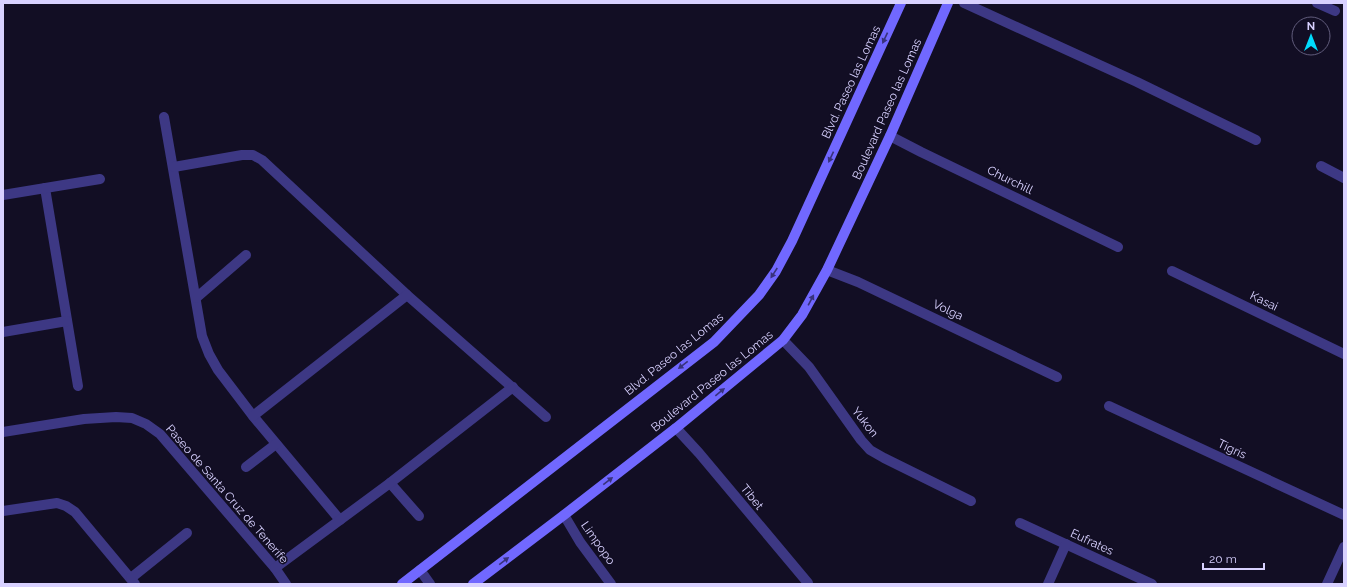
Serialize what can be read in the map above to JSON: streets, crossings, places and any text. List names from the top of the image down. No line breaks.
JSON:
{"streets":{"street":["Blvd. Paseo las Lomas","Boulevard Paseo las Lomas","Churchill","Kasai","Volga","Yukon","Tigris","Paseo de Santa Cruz de Tenerife","Tibet","Eufrates","Limpopo"]},"crossings":[["Boulevard Paseo las Lomas","Churchill"],["Boulevard Paseo las Lomas","Volga"],["Boulevard Paseo las Lomas","Yukon"],["Boulevard Paseo las Lomas","Tibet"],["Boulevard Paseo las Lomas","Limpopo"]],"one_way":["Blvd. Paseo las Lomas","Boulevard Paseo las Lomas"],"scale_bar":"20 m","north":"top"}
